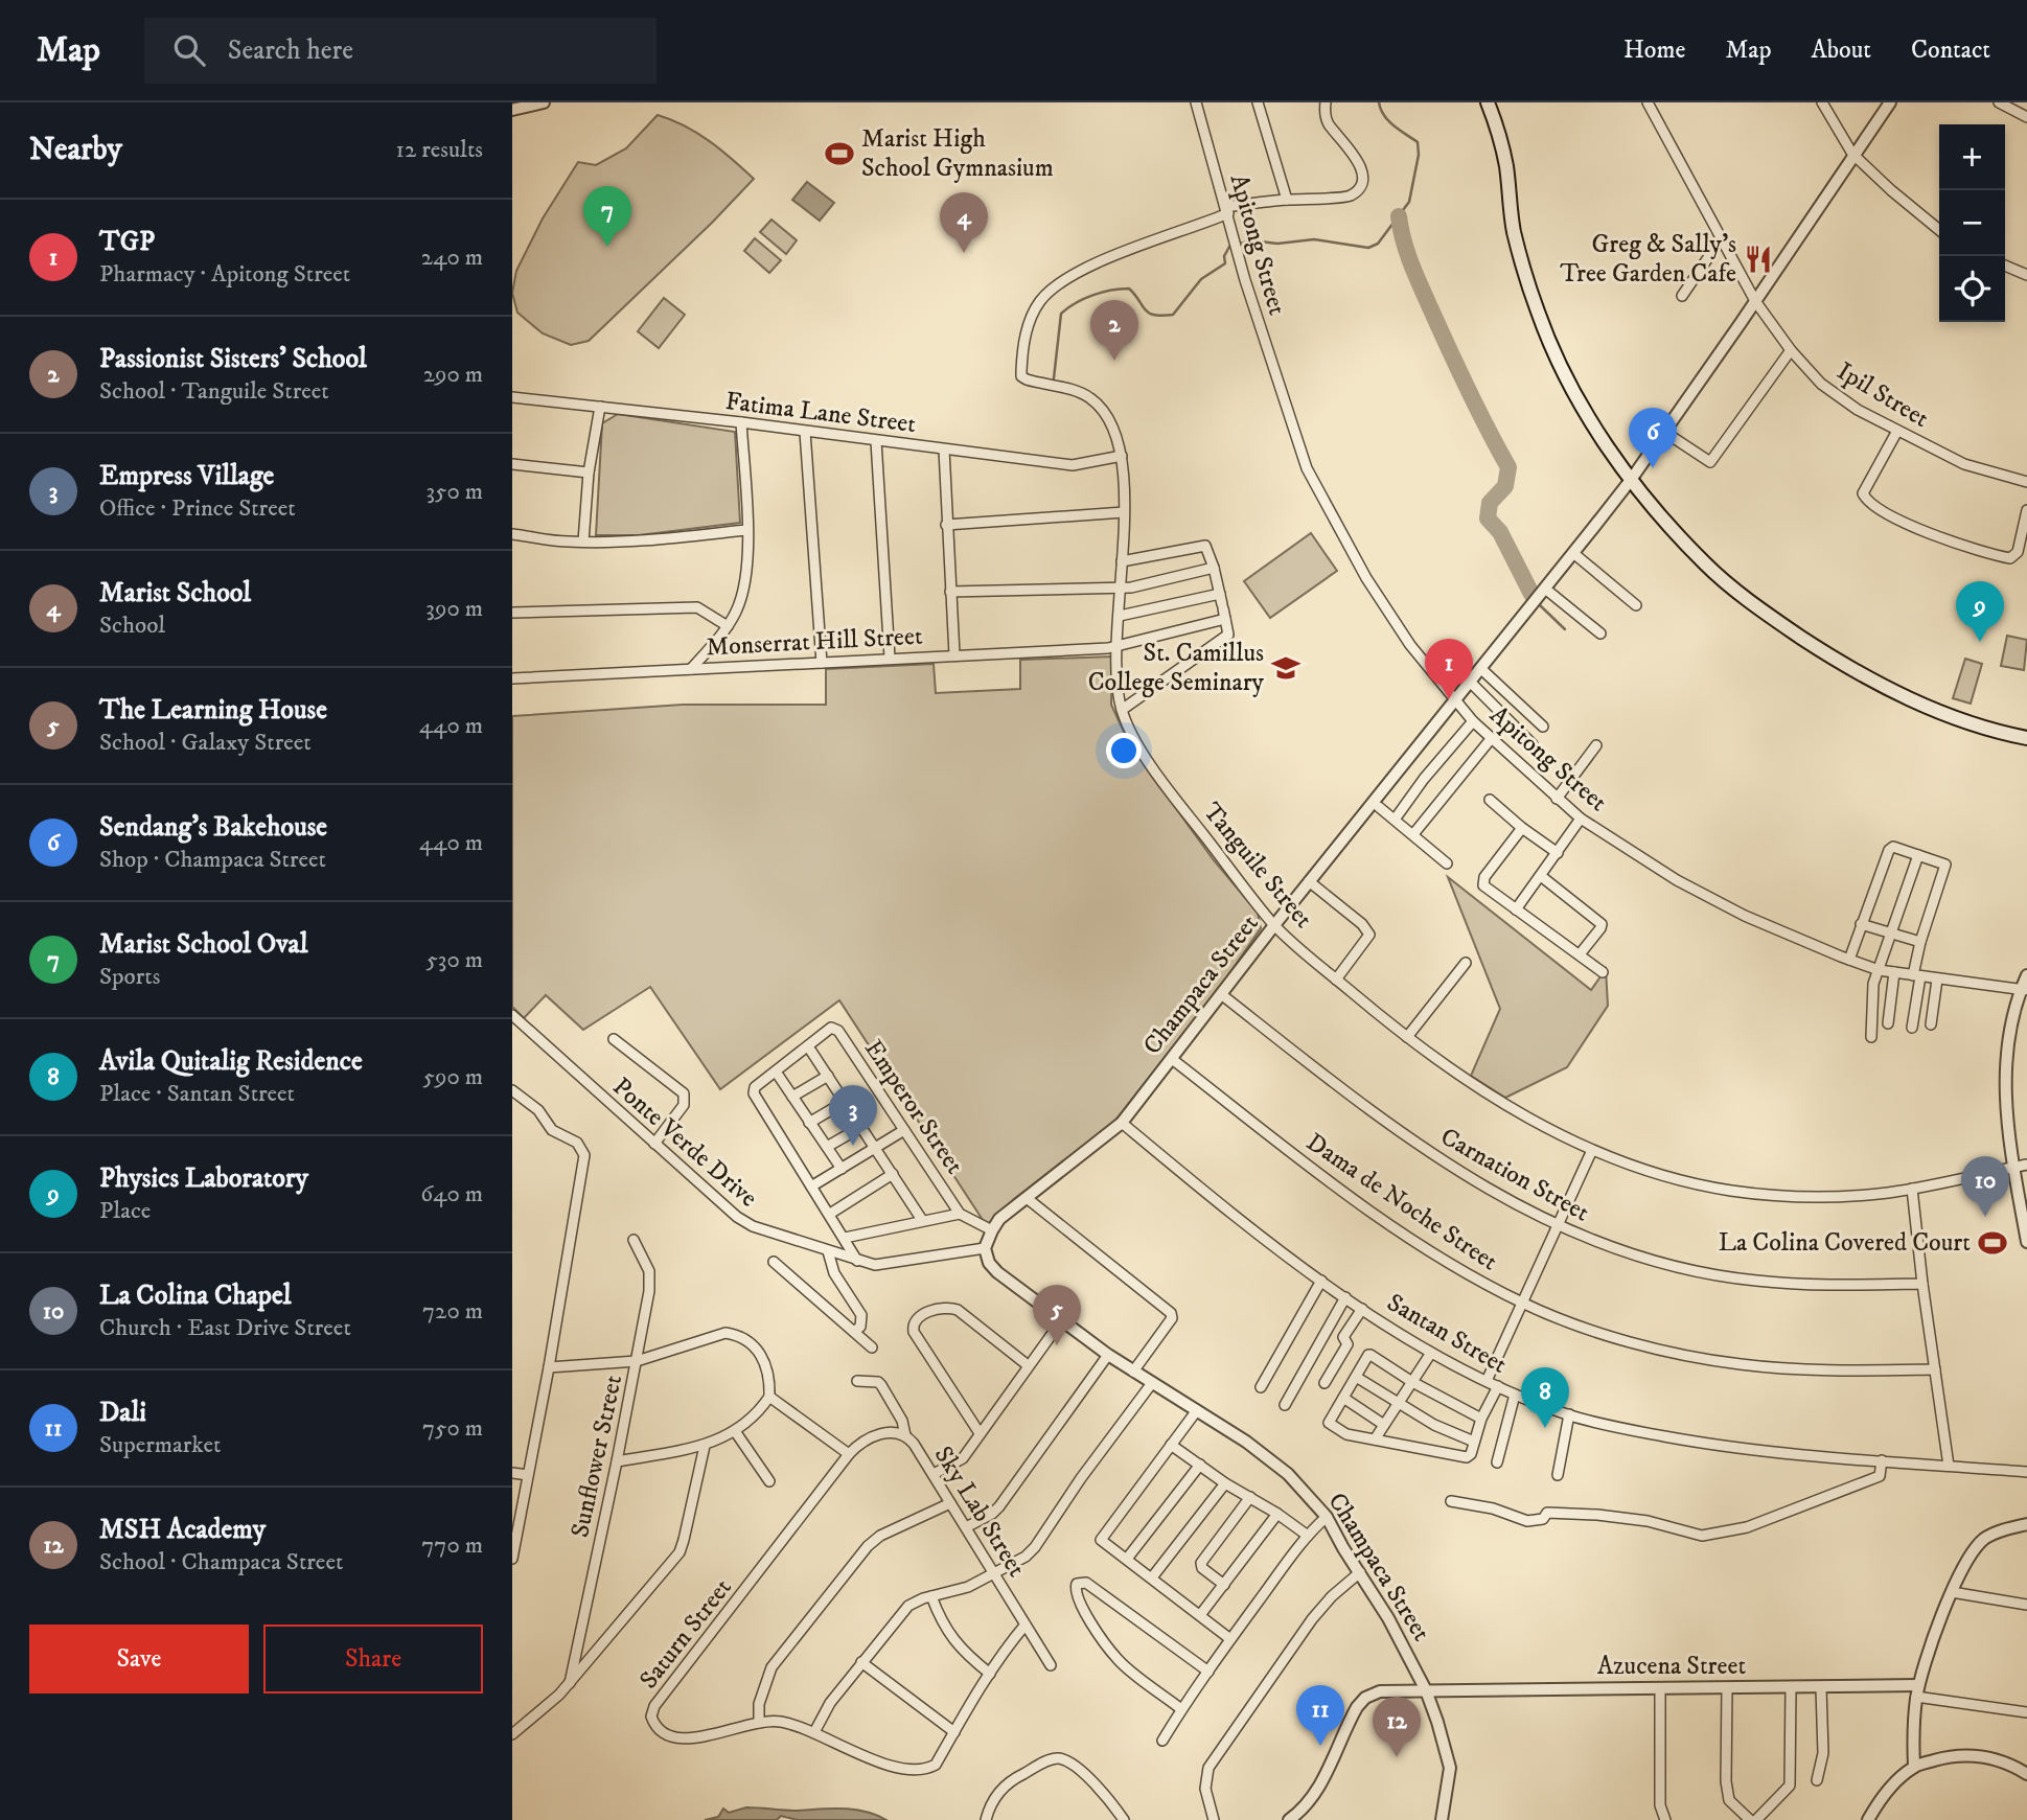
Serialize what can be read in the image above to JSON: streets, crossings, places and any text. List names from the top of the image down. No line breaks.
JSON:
{"streets":{"street":["Apitong Street","Ipil Street","Fatima Lane Street","Monserrat Hill Street","Tanguile Street","Champaca Street","Emperor Street","Ponte Verde Drive","Carnation Street","Dama de Noche Street","Santan Street","Sunflower Street","Sky Lab Street","Saturn Street","Azucena Street"]},"crossings":[["Apitong Street","Tanguile Street"],["Apitong Street","Champaca Street"],["Ipil Street","Champaca Street"],["Fatima Lane Street","Tanguile Street"],["Monserrat Hill Street","Tanguile Street"],["Tanguile Street","Champaca Street"],["Champaca Street","Emperor Street"],["Champaca Street","Ponte Verde Drive"],["Champaca Street","Carnation Street"],["Champaca Street","Dama de Noche Street"],["Champaca Street","Santan Street"],["Champaca Street","Azucena Street"],["Emperor Street","Ponte Verde Drive"],["Sky Lab Street","Saturn Street"]],"places":{"sports":["Marist High School Gymnasium","La Colina Covered Court"],"restaurant":["Greg & Sally's Tree Garden Cafe"],"school or university":["St. Camillus College Seminary"]},"page":{"header":"Map","search":"Search here","nav":["Home","Map","About","Contact"],"heading":["Nearby","12 results"],"map_buttons":["+","−"],"pins":["7","4","2","6","9","1","3","10","5","8","11","12"],"list":[{"mark":"1","name":"TGP","note":"Pharmacy · Apitong Street","value":"240 m"},{"mark":"2","name":"Passionist Sisters' School","note":"School · Tanguile Street","value":"290 m"},{"mark":"3","name":"Empress Village","note":"Office · Prince Street","value":"350 m"},{"mark":"4","name":"Marist School","note":"School","value":"390 m"},{"mark":"5","name":"The Learning House","note":"School · Galaxy Street","value":"440 m"},{"mark":"6","name":"Sendang's Bakehouse","note":"Shop · Champaca Street","value":"440 m"},{"mark":"7","name":"Marist School Oval","note":"Sports","value":"530 m"},{"mark":"8","name":"Avila Quitalig Residence","note":"Place · Santan Street","value":"590 m"},{"mark":"9","name":"Physics Laboratory","note":"Place","value":"640 m"},{"mark":"10","name":"La Colina Chapel","note":"Church · East Drive Street","value":"720 m"},{"mark":"11","name":"Dali","note":"Supermarket","value":"750 m"},{"mark":"12","name":"MSH Academy","note":"School · Champaca Street","value":"770 m"}],"buttons":["Save","Share"]}}
